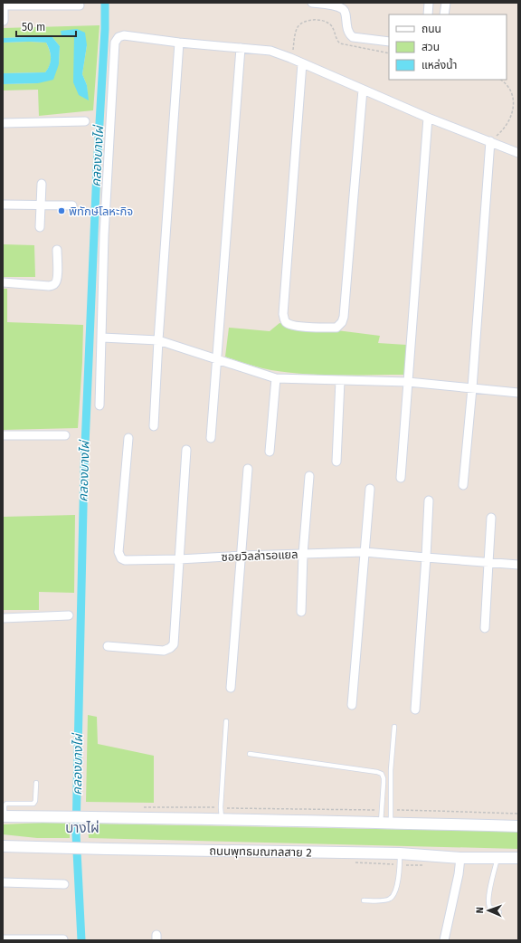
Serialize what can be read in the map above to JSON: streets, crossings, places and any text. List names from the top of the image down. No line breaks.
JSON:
{"streets":{"main road":["ถนนพุทธมณฑลสาย 2"],"street":["ซอยวิลล่ารอแยล"]},"districts":["บางไผ่"],"water":["คลองบางไผ่"],"places":["พิทักษ์โลหะกิจ"],"legend":["ถนน","สวน","แหล่งน้ำ"],"scale_bar":"50 m","north":"left"}
